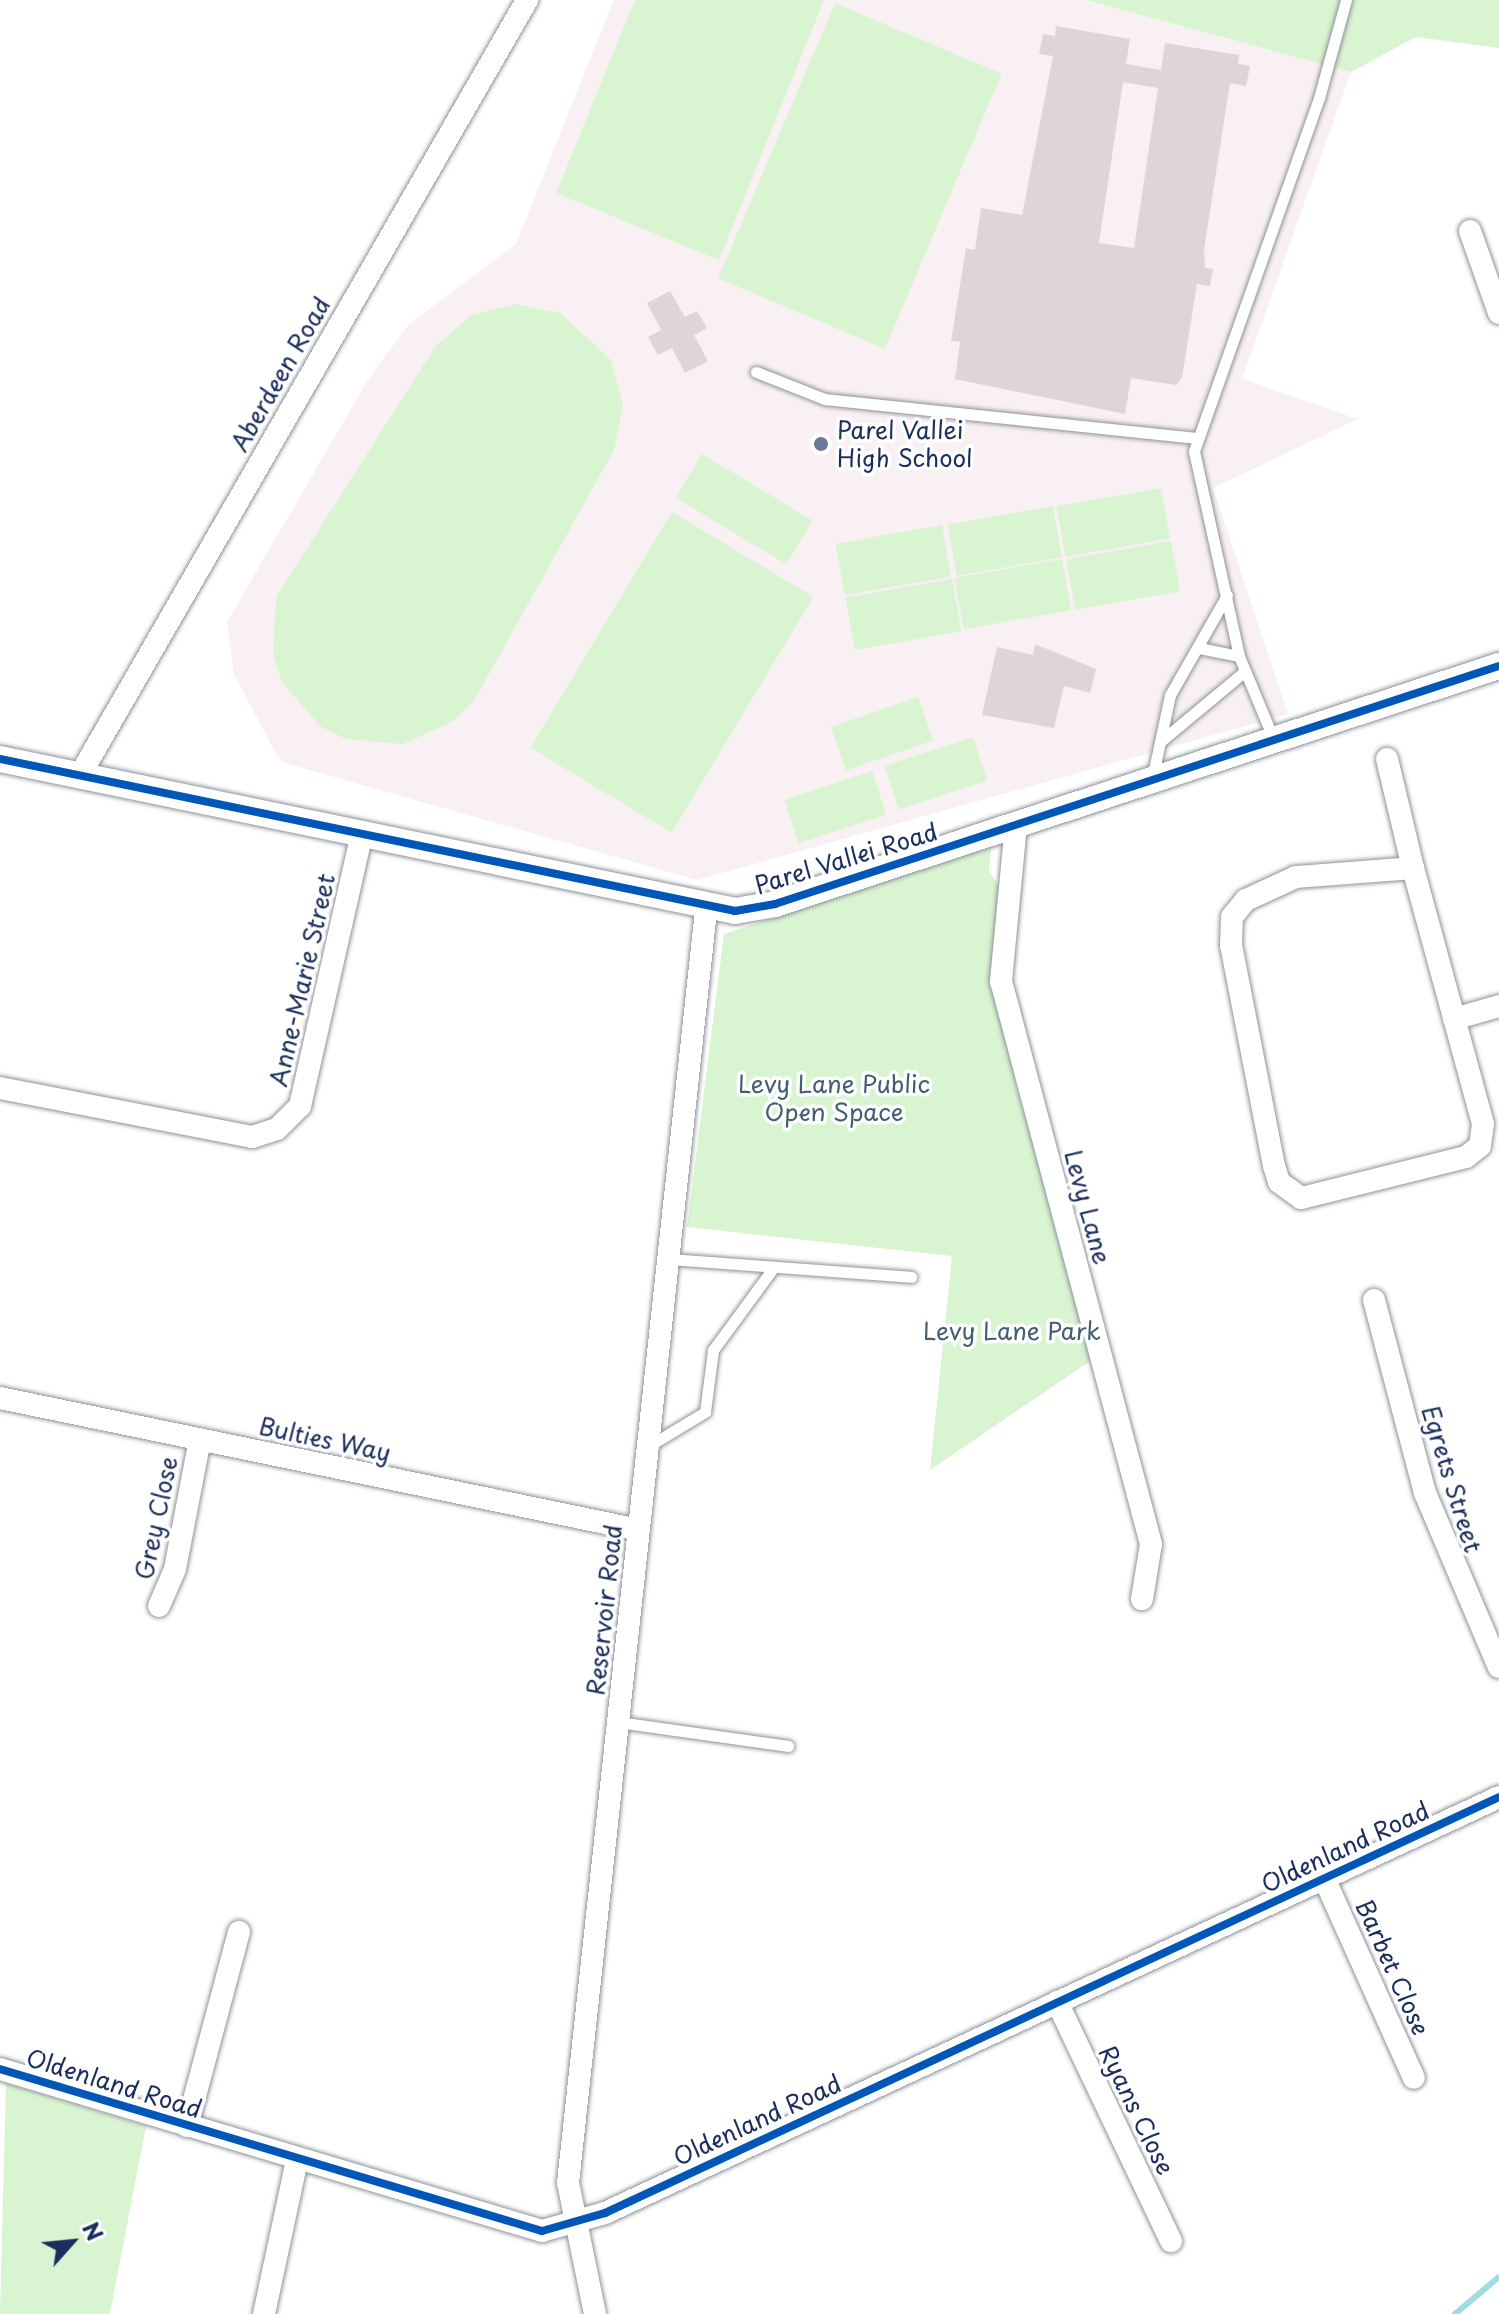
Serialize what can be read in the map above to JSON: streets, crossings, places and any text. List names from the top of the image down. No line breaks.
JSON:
{"streets":{"street":["Aberdeen Road","Parel Vallei Road","Anne-Marie Street","Levy Lane","Bulties Way","Egrets Street","Grey Close","Reservoir Road","Oldenland Road","Barbet Close","Ryans Close"]},"crossings":[["Aberdeen Road","Parel Vallei Road"],["Parel Vallei Road","Anne-Marie Street"],["Parel Vallei Road","Levy Lane"],["Parel Vallei Road","Reservoir Road"],["Bulties Way","Grey Close"],["Bulties Way","Reservoir Road"],["Reservoir Road","Oldenland Road"],["Oldenland Road","Barbet Close"],["Oldenland Road","Ryans Close"]],"parks":["Levy Lane Public Open Space","Levy Lane Park"],"places":["Parel Vallei High School"],"north":"top right"}
